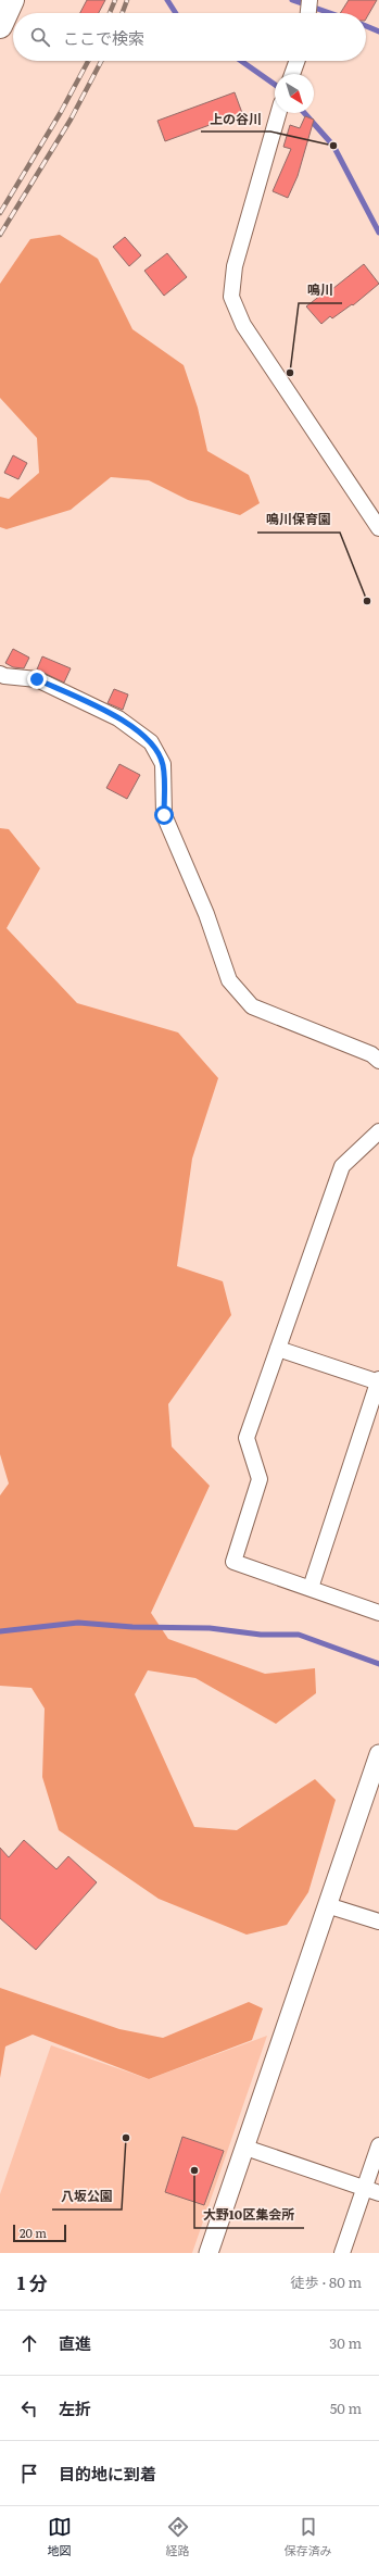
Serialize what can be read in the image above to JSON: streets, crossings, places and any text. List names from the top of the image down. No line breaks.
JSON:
{"places":["上の谷川","鳴川","鳴川保育園","八坂公園","大野10区集会所"],"scale_bar":"20 m","north":"bottom right","page":{"search":"ここで検索","scale":"20 m","heading":["1 分","徒歩 · 80 m"],"list":[["直進","30 m"],["左折","50 m"],"目的地に到着"],"nav":["地図","経路","保存済み"]}}
